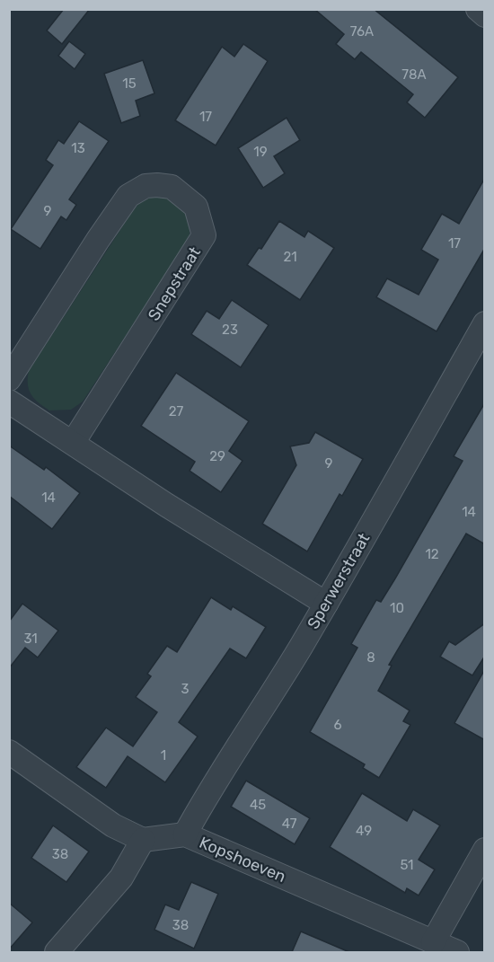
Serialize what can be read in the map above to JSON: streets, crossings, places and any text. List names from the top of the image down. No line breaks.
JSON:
{"streets":{"street":["Snepstraat","Sperwerstraat","Kopshoeven"]},"crossings":[["Sperwerstraat","Kopshoeven"]],"house_numbers":["76A","78A","15","17","13","19","9","17","21","23","27","29","9","14","14","12","10","31","8","3","6","1","45","47","49","38","51","38"]}
